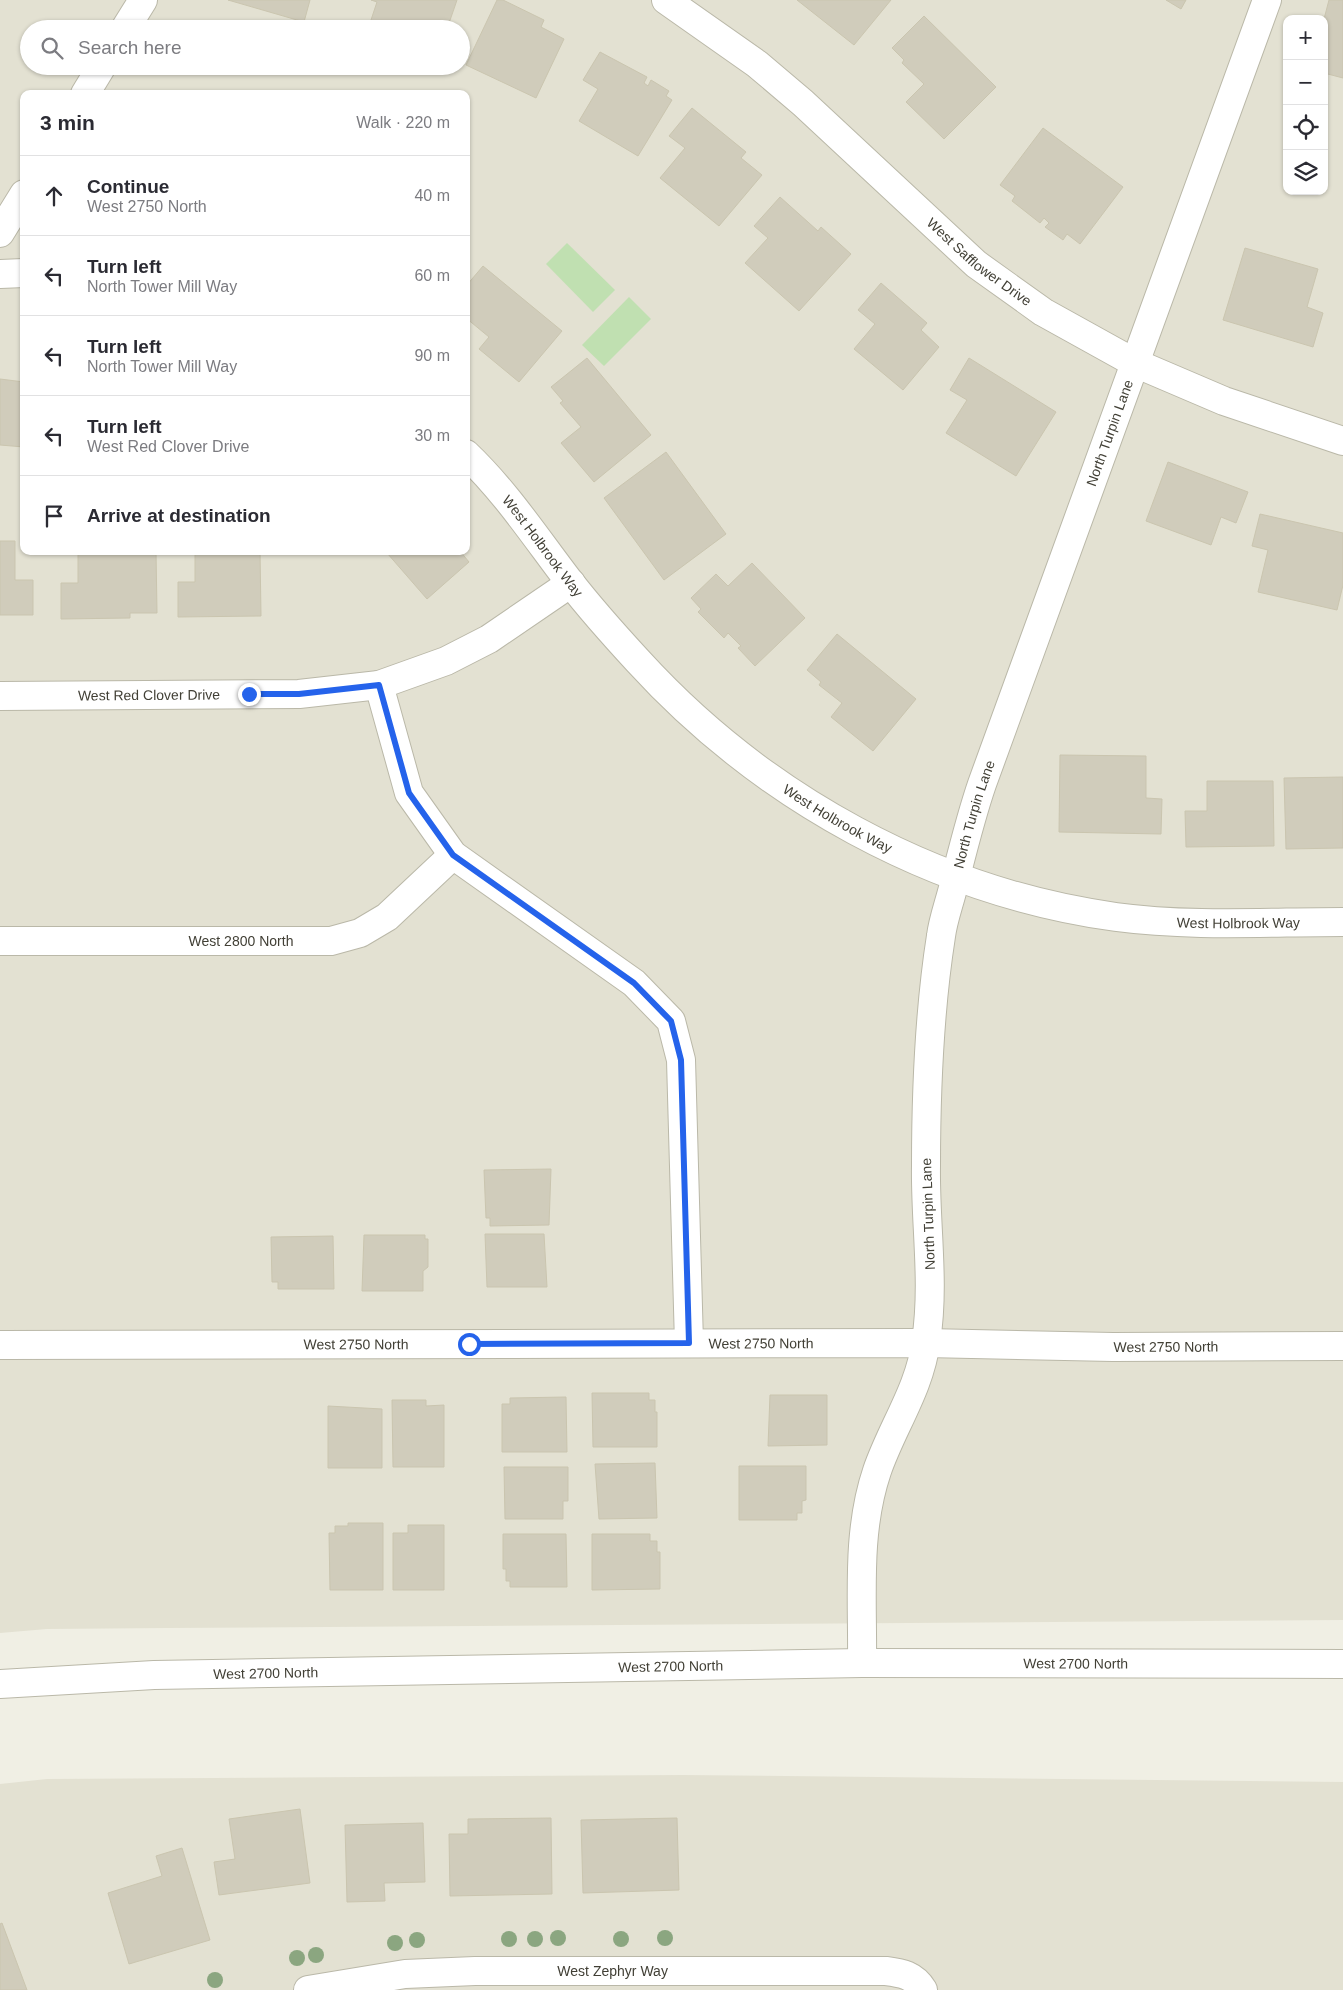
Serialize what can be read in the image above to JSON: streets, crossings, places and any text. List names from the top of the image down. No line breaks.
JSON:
{"streets":{"street":["West Safflower Drive","North Turpin Lane","West Holbrook Way","West Red Clover Drive","West 2800 North","West 2750 North","West 2700 North","West Zephyr Way"]},"crossings":[["West Safflower Drive","North Turpin Lane"],["North Turpin Lane","West Holbrook Way"],["North Turpin Lane","West 2750 North"],["North Turpin Lane","West 2700 North"],["West Holbrook Way","West Red Clover Drive"]],"page":{"map_buttons":["+","−"],"search":"Search here","heading":["3 min","Walk · 220 m"],"list":[["Continue","West 2750 North","40 m"],["Turn left","North Tower Mill Way","60 m"],["Turn left","North Tower Mill Way","90 m"],["Turn left","West Red Clover Drive","30 m"],"Arrive at destination"]}}
